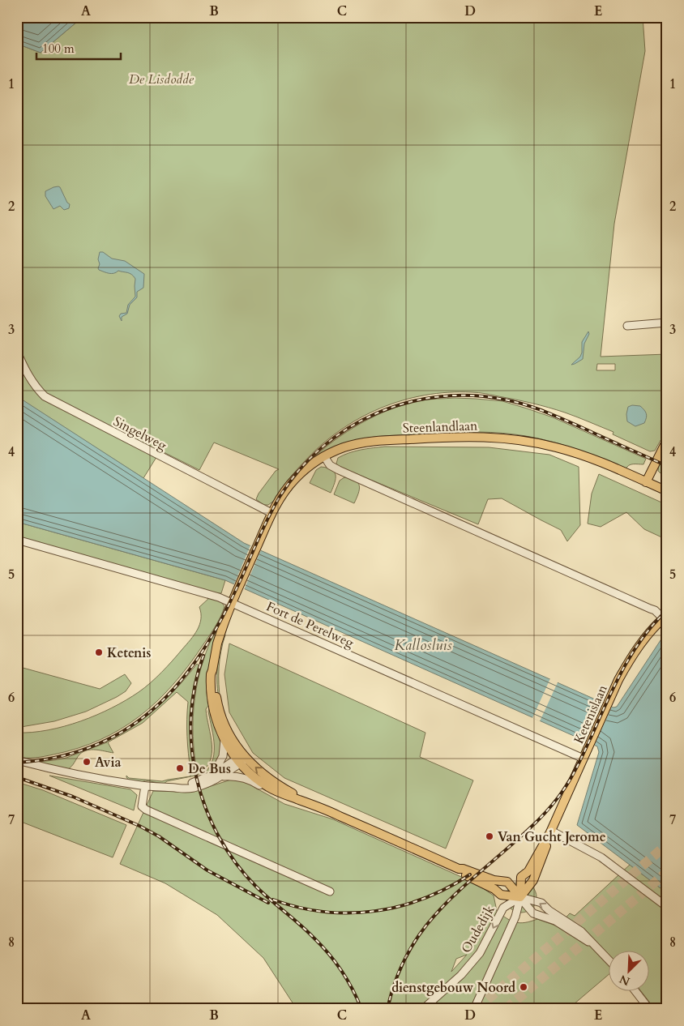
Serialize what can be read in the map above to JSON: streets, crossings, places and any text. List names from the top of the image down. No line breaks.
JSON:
{"streets":{"main road":["Steenlandlaan","Ketenislaan"],"street":["Singelweg","Fort de Perelweg","Oudedijk"]},"crossings":[["Steenlandlaan","Singelweg"],["Steenlandlaan","Fort de Perelweg"],["Fort de Perelweg","Ketenislaan"],["Ketenislaan","Oudedijk"]],"water":["Kallosluis"],"parks":["De Lisdodde"],"places":["Ketenis","Avia","De Bus","Van Gucht Jerome","dienstgebouw Noord"],"scale_bar":"100 m","north":"bottom left","grid":{"columns":["A","B","C","D","E"],"rows":["1","2","3","4","5","6","7","8"]}}
